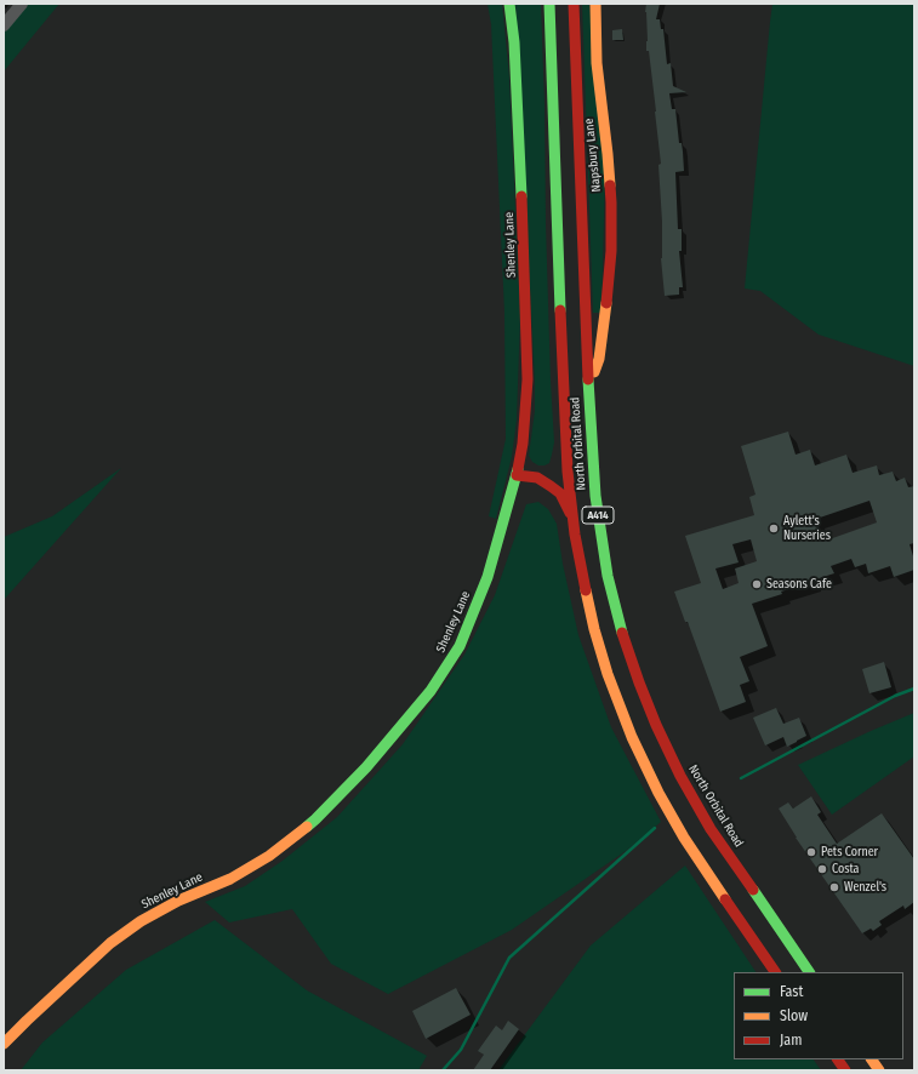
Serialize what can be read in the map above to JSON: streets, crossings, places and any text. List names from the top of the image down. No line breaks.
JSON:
{"streets":{"main road":["Napsbury Lane","Shenley Lane","North Orbital Road","A414"]},"crossings":[["Napsbury Lane","North Orbital Road"]],"places":["Aylett's Nurseries","Seasons Cafe","Pets Corner","Costa","Wenzel's"],"legend":["Fast","Slow","Jam"]}
